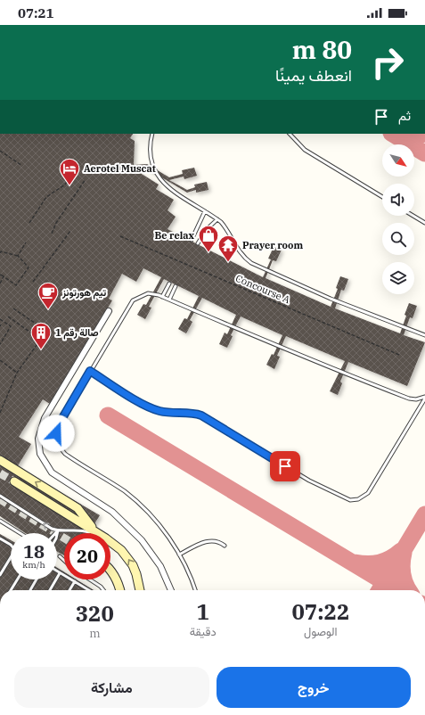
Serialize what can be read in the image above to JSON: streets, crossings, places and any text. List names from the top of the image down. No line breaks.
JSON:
{"streets":{"path":["Concourse A"]},"places":{"hotel":["Aerotel Muscat"],"shop":["Be relax"],"temple":["Prayer room"],"cafe":["تيم هورتونز"],"building":["صالة رقم 1"]},"north":"bottom right","page":{"status":"07:21","turn":["80 m","انعطف يمينًا"],"then":"ثم","speed":"18 km/h","limit":"20","eta":["07:22","الوصول","1","دقيقة","320","m"],"buttons":["خروج","مشاركة"]}}
